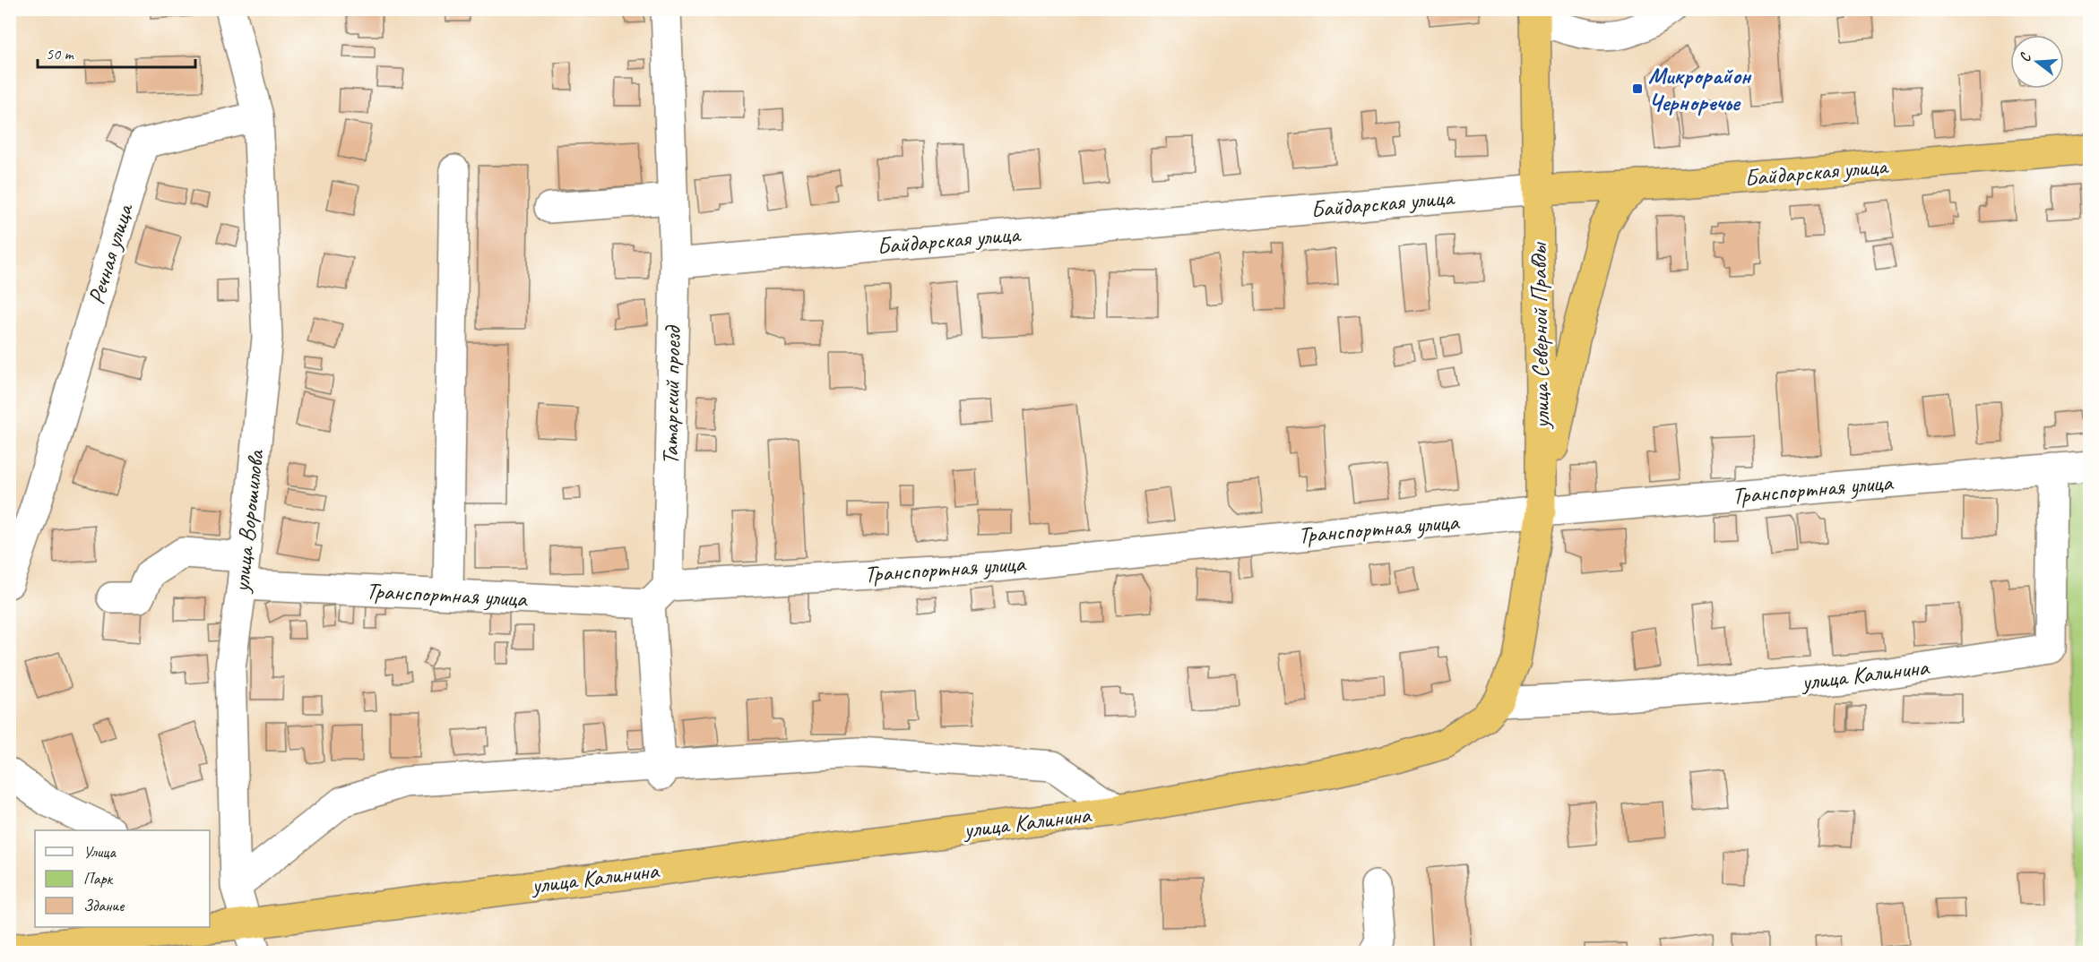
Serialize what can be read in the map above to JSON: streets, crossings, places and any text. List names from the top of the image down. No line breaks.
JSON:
{"streets":{"highway":["Байдарская улица","улица Северной Правды","улица Калинина"],"street":["Речная улица","Татарский проезд","Транспортная улица","улица Ворошилова"]},"crossings":[["Байдарская улица","улица Северной Правды"],["Байдарская улица","Татарский проезд"],["Речная улица","улица Ворошилова"],["улица Северной Правды","Транспортная улица"],["улица Северной Правды","улица Калинина"],["Татарский проезд","Транспортная улица"],["Татарский проезд","улица Калинина"],["Транспортная улица","улица Ворошилова"],["Транспортная улица","улица Калинина"],["улица Ворошилова","улица Калинина"]],"places":{"transit":["Микрорайон Черноречье"]},"legend":["Улица","Парк","Здание"],"scale_bar":"50 m","north":"left"}
